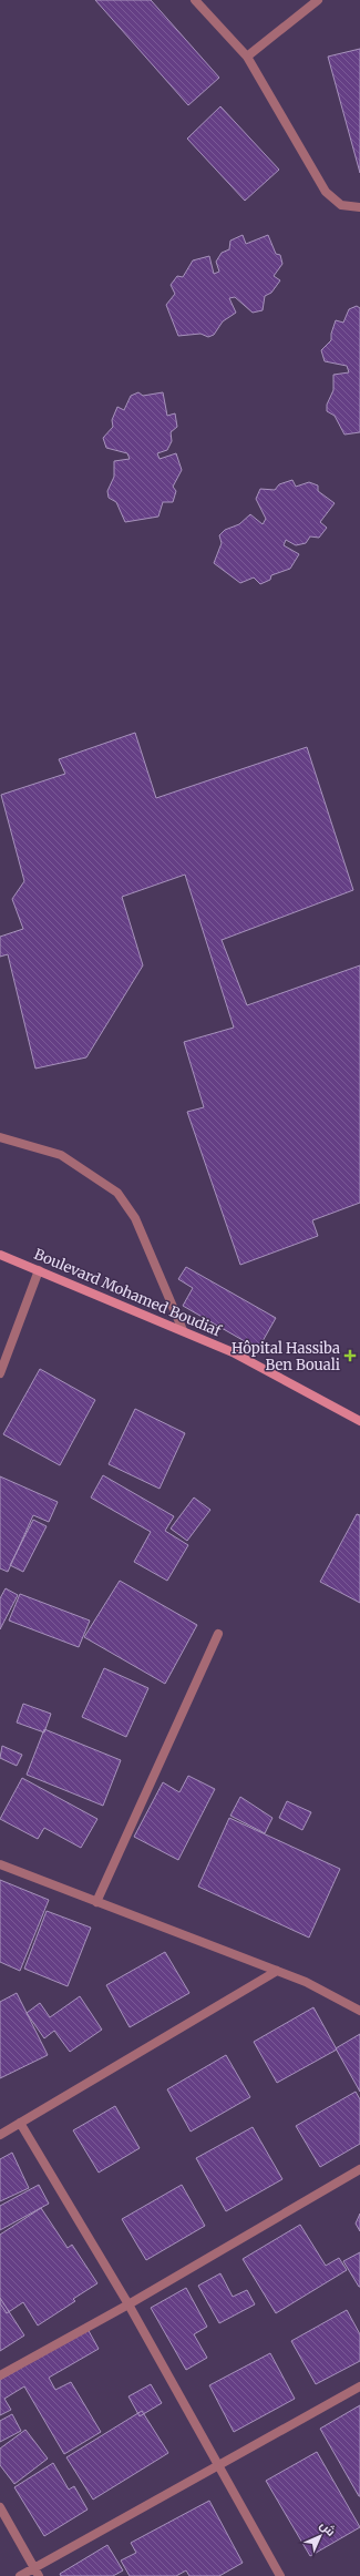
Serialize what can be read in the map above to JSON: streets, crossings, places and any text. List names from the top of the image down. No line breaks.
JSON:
{"streets":{"main road":["Boulevard Mohamed Boudiaf"]},"places":{"health":["Hôpital Hassiba Ben Bouali"]},"north":"top right"}
